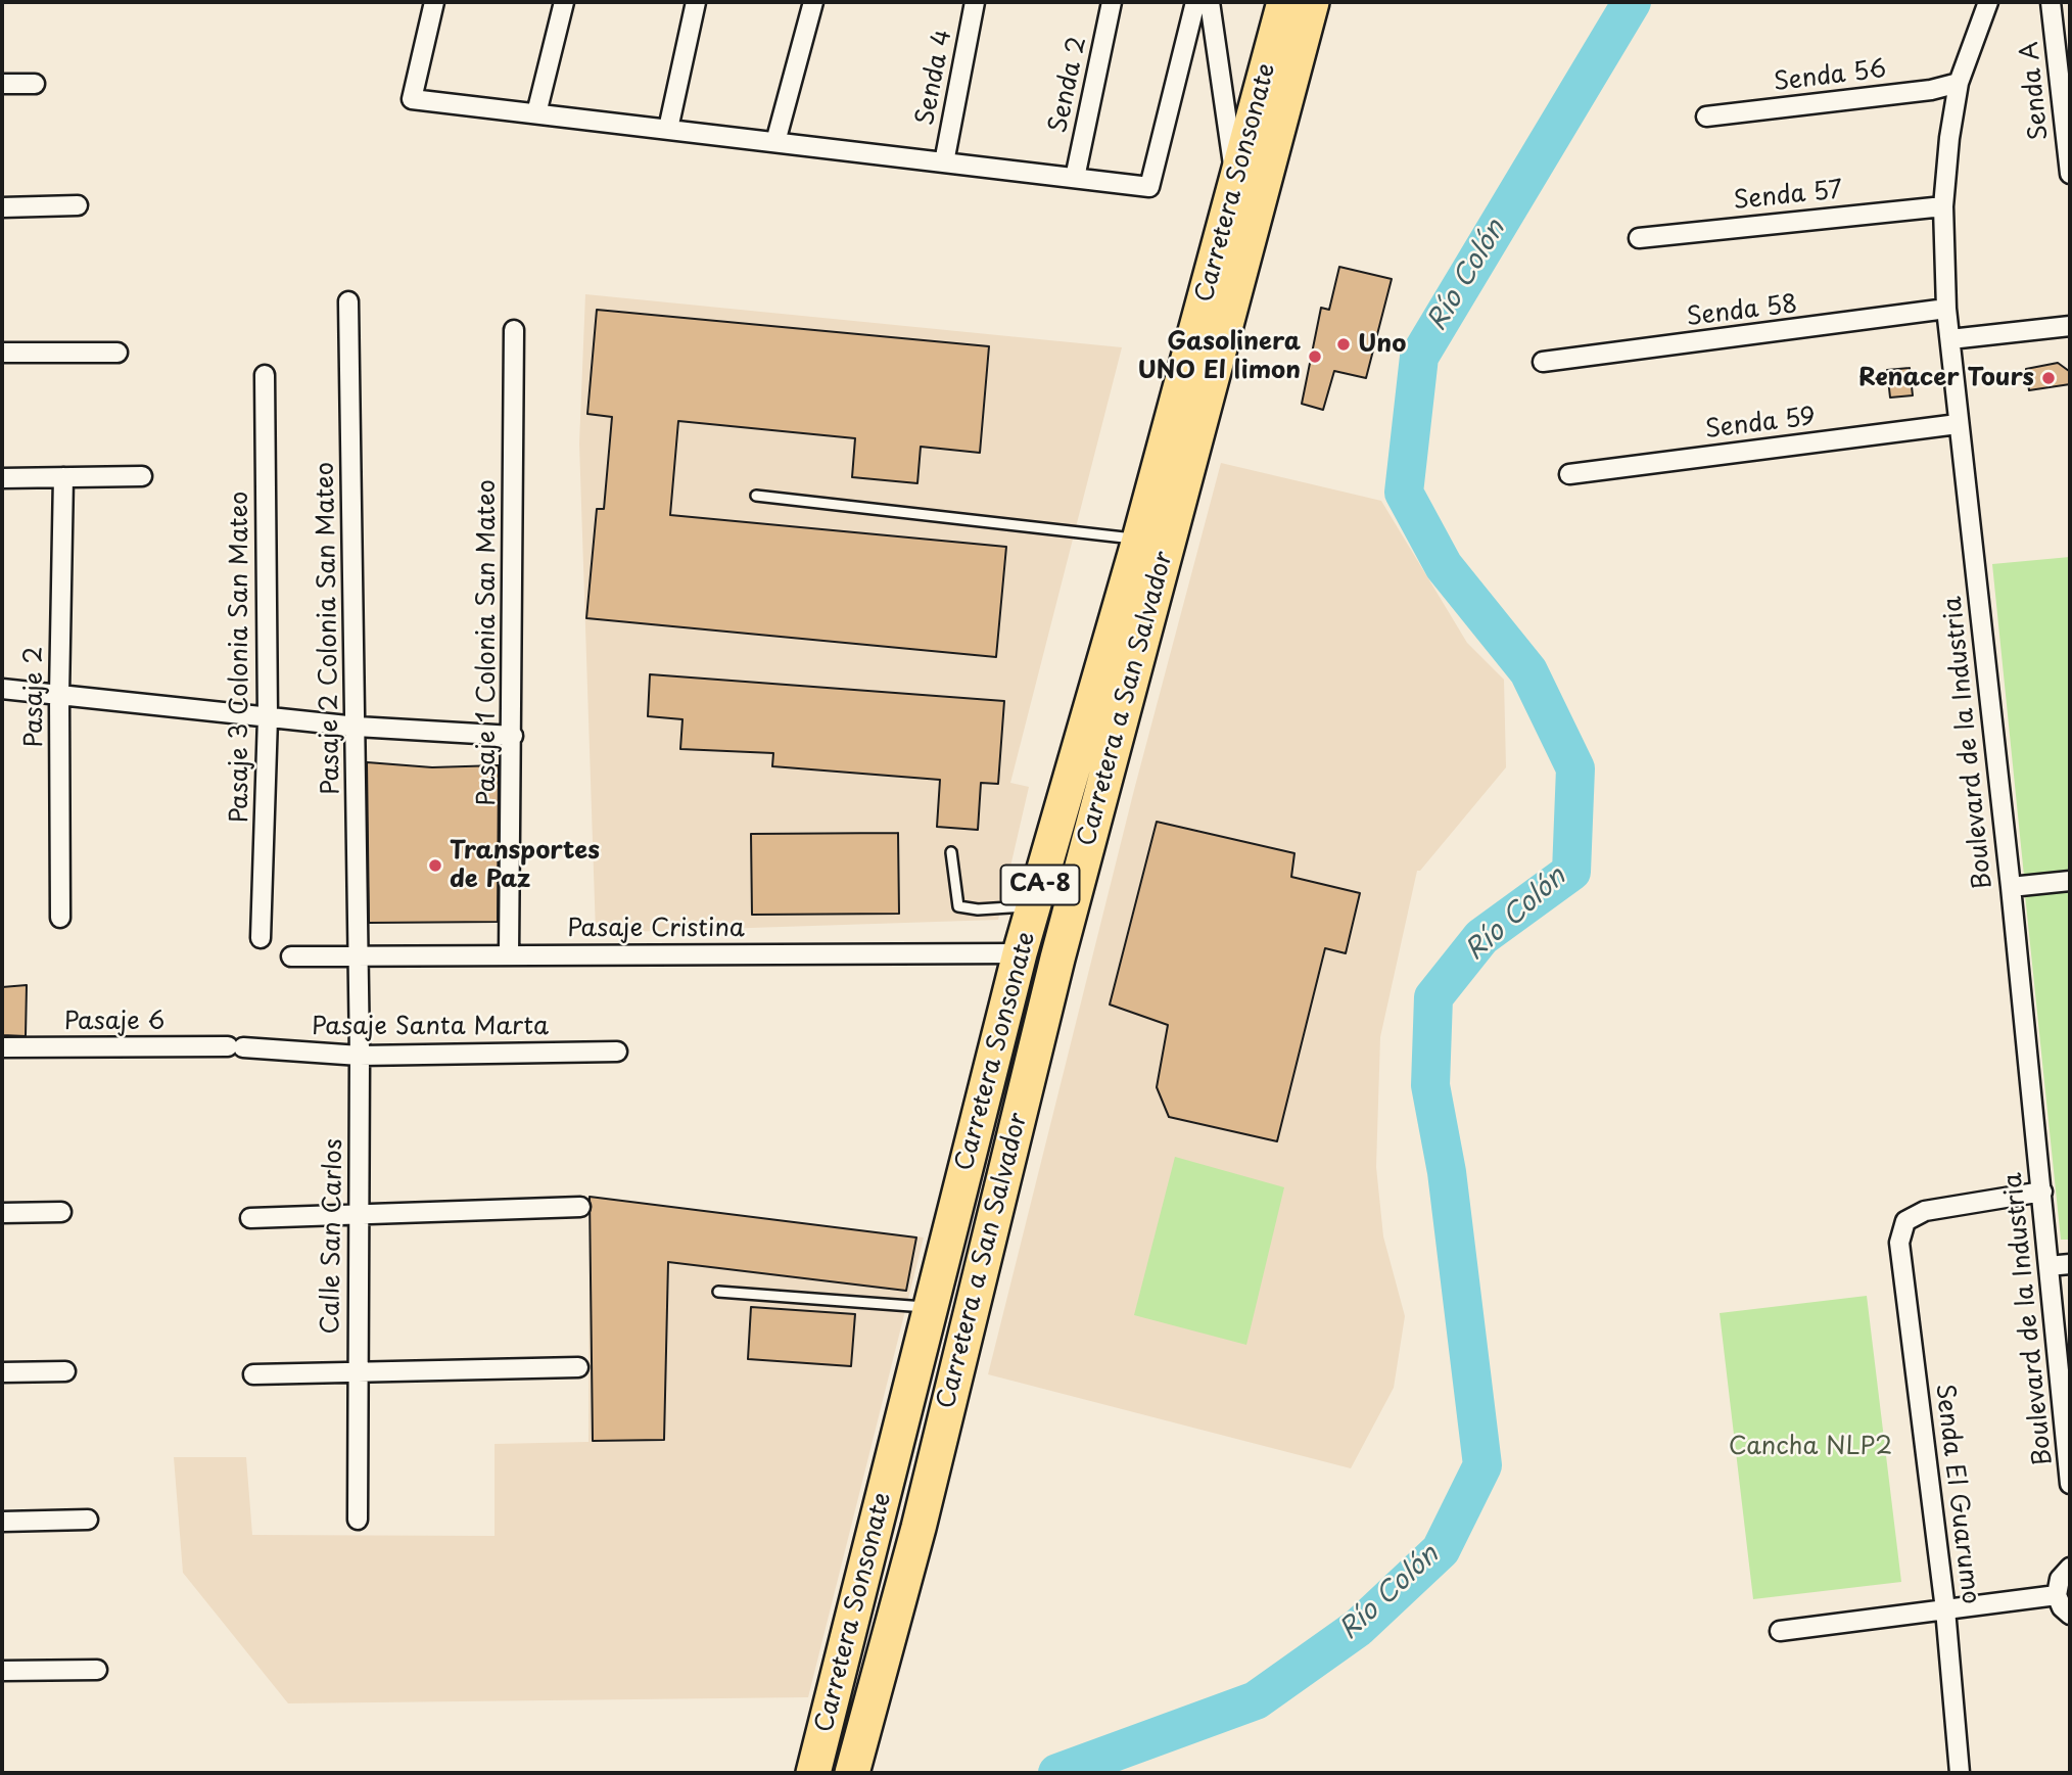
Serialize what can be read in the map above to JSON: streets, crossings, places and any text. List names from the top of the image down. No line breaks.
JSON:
{"streets":{"highway":["Carretera Sonsonate","Carretera a San Salvador","CA-8"],"street":["Senda 56","Senda 4","Senda 2","Senda A","Senda 57","Senda 58","Senda 59","Pasaje 2 Colonia San Mateo","Pasaje 1 Colonia San Mateo","Pasaje 3 Colonia San Mateo","Pasaje 2","Boulevard de la Industria","Pasaje Cristina","Pasaje 6","Pasaje Santa Marta","Calle San Carlos","Senda El Guarumo"]},"crossings":[["Senda 56","Boulevard de la Industria"],["Carretera Sonsonate","Pasaje Cristina"],["Senda 57","Boulevard de la Industria"],["Senda 58","Boulevard de la Industria"],["Senda 59","Boulevard de la Industria"],["Pasaje 2 Colonia San Mateo","Pasaje Cristina"],["Pasaje 2 Colonia San Mateo","Calle San Carlos"],["Pasaje 1 Colonia San Mateo","Pasaje Cristina"],["Boulevard de la Industria","Senda El Guarumo"],["Pasaje Cristina","Calle San Carlos"],["Pasaje 6","Pasaje Santa Marta"],["Pasaje Santa Marta","Calle San Carlos"]],"water":["Río Colón"],"parks":["Cancha NLP2"],"places":["Uno","Gasolinera UNO El limon","Renacer Tours","Transportes de Paz"]}
